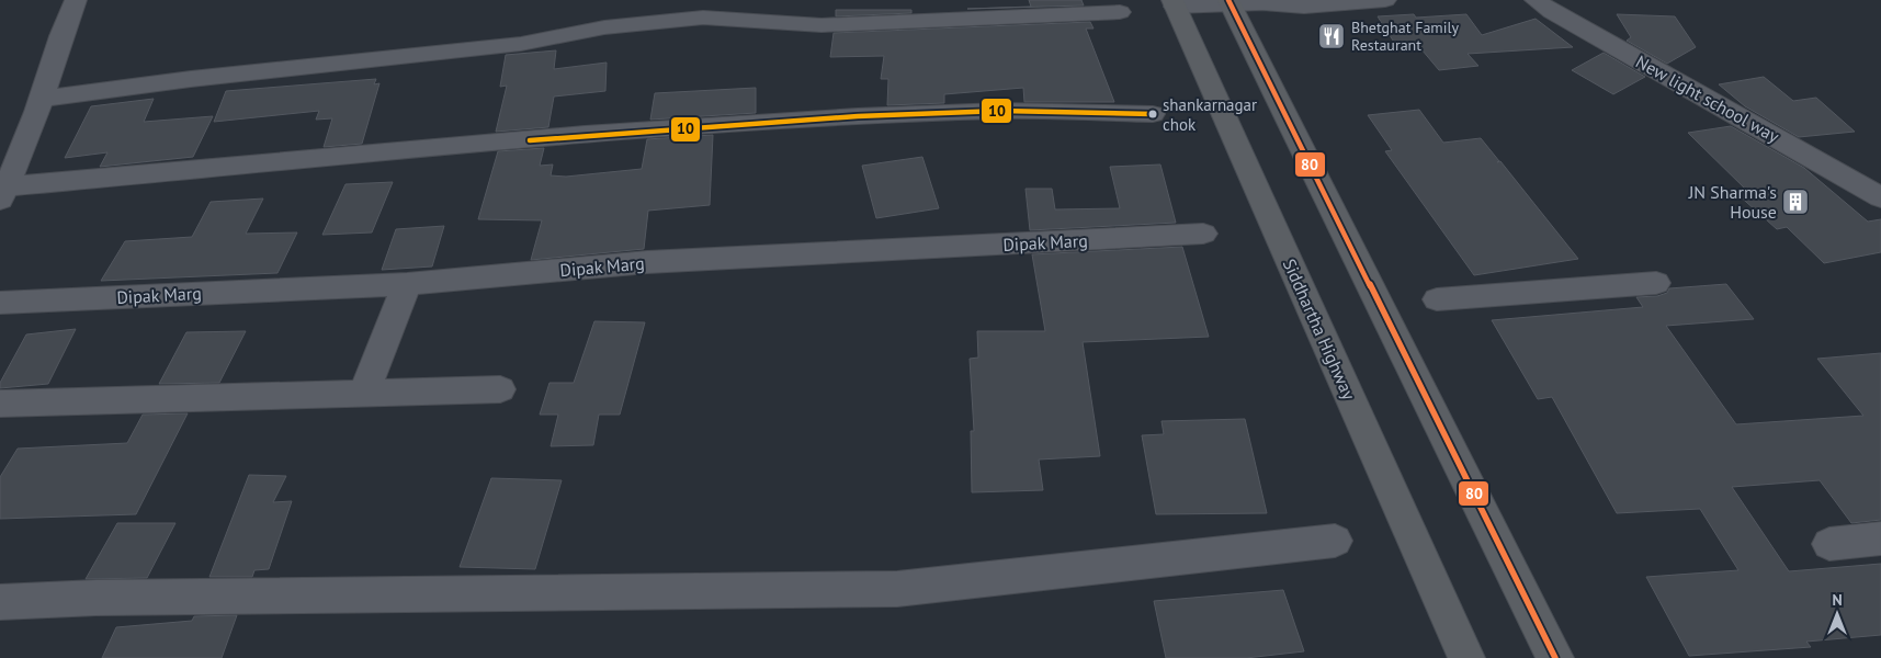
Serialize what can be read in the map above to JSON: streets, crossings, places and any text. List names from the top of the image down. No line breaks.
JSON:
{"streets":{"highway":["Siddhartha Highway"],"street":["New light school way","Dipak Marg"]},"places":{"restaurant":["Bhetghat Family Restaurant"],"other":["shankarnagar chok"],"building":["JN Sharma's House"]},"lines":["transit line 80","transit line 10"],"north":"top"}
